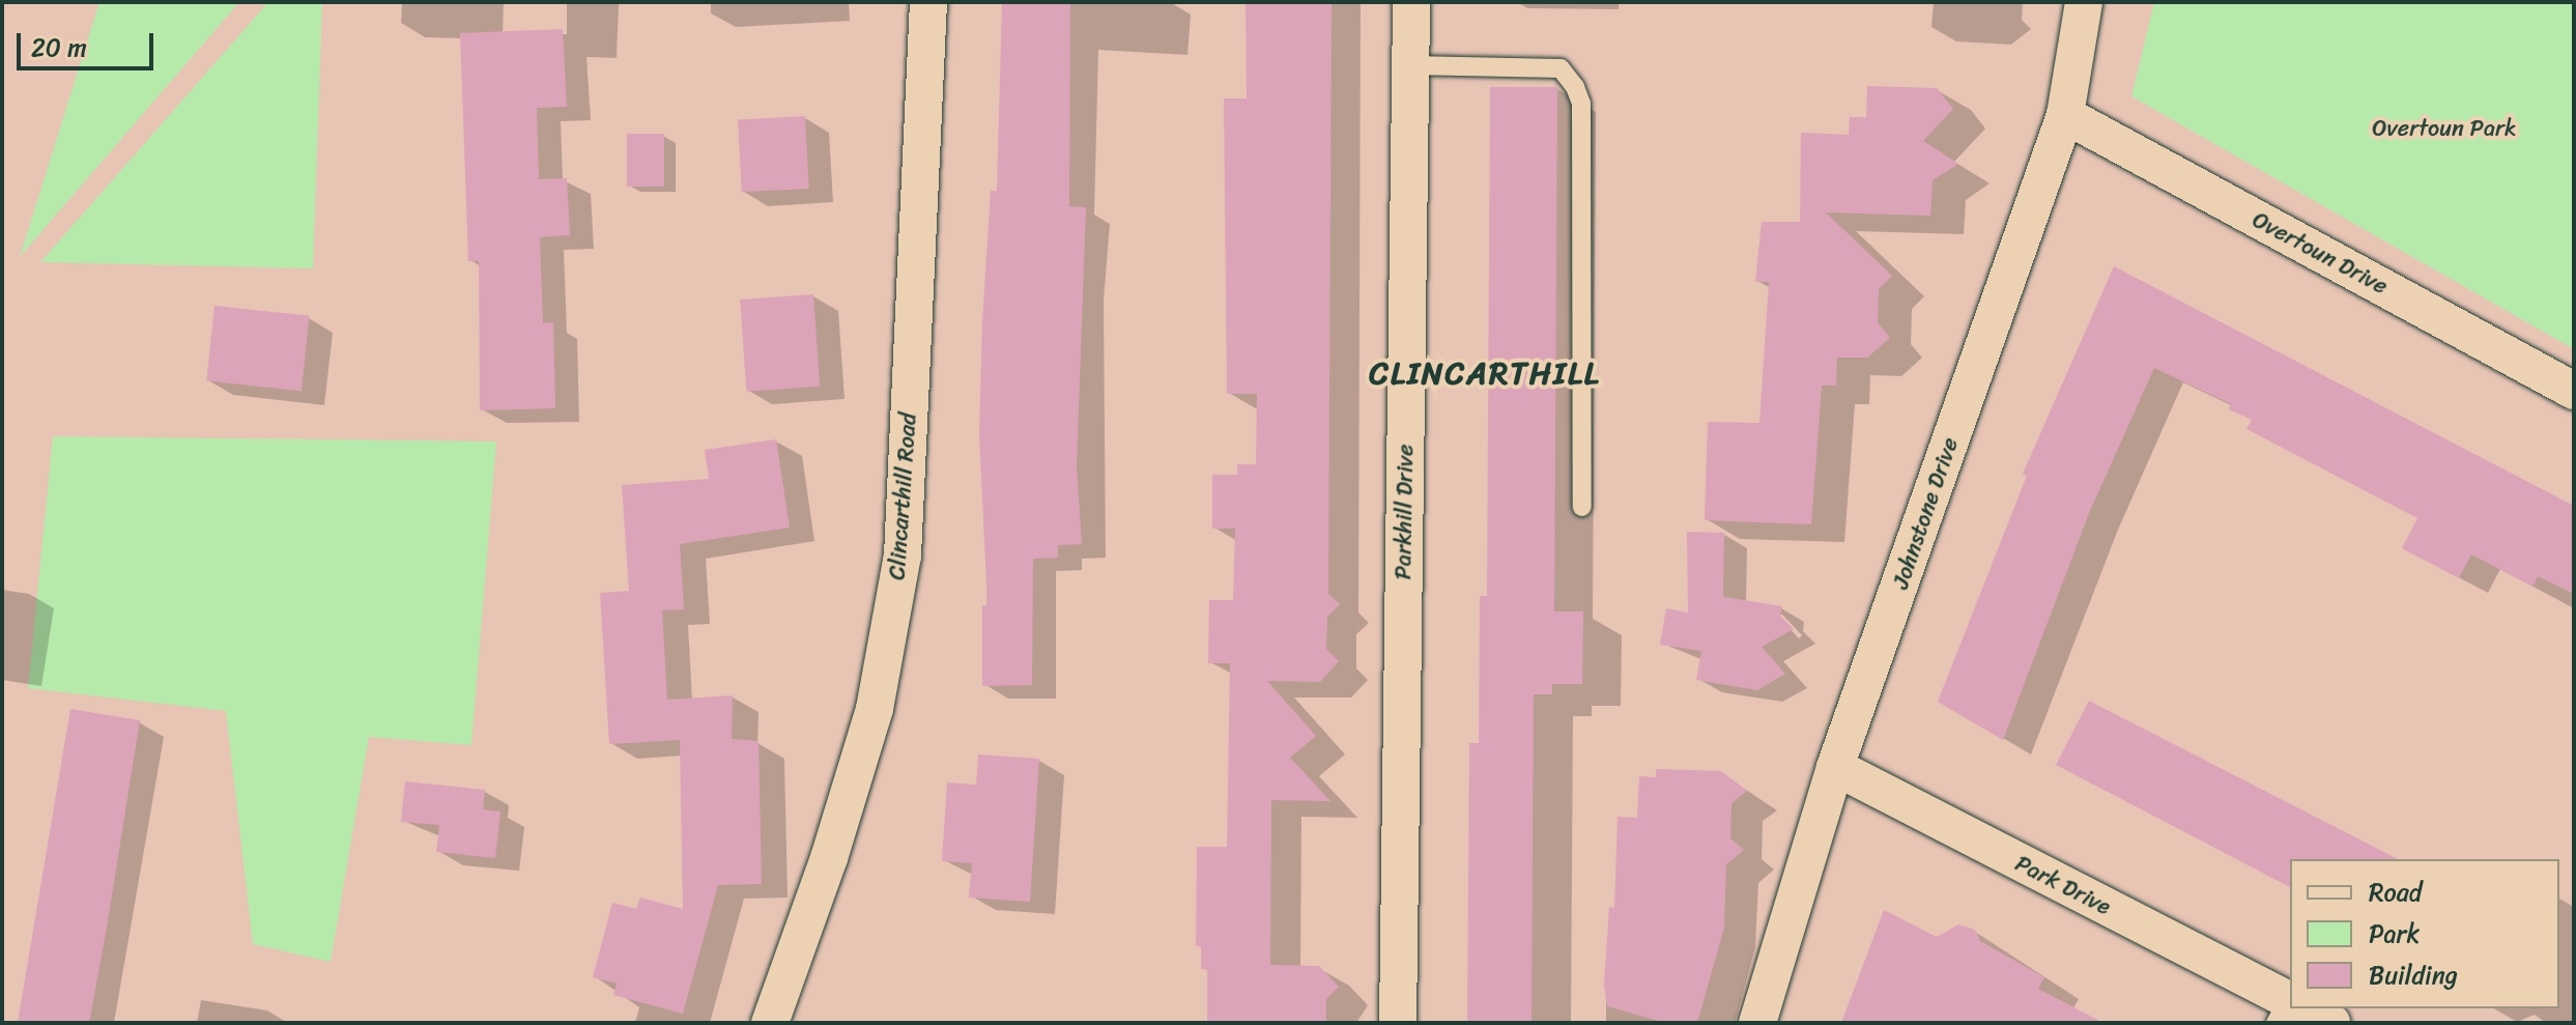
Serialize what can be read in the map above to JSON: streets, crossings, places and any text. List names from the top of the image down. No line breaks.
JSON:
{"streets":{"street":["Overtoun Drive","Clincarthill Road","Parkhill Drive","Johnstone Drive","Park Drive"]},"crossings":[["Overtoun Drive","Johnstone Drive"],["Johnstone Drive","Park Drive"]],"districts":["CLINCARTHILL"],"parks":["Overtoun Park"],"legend":["Road","Park","Building"],"scale_bar":"20 m"}
